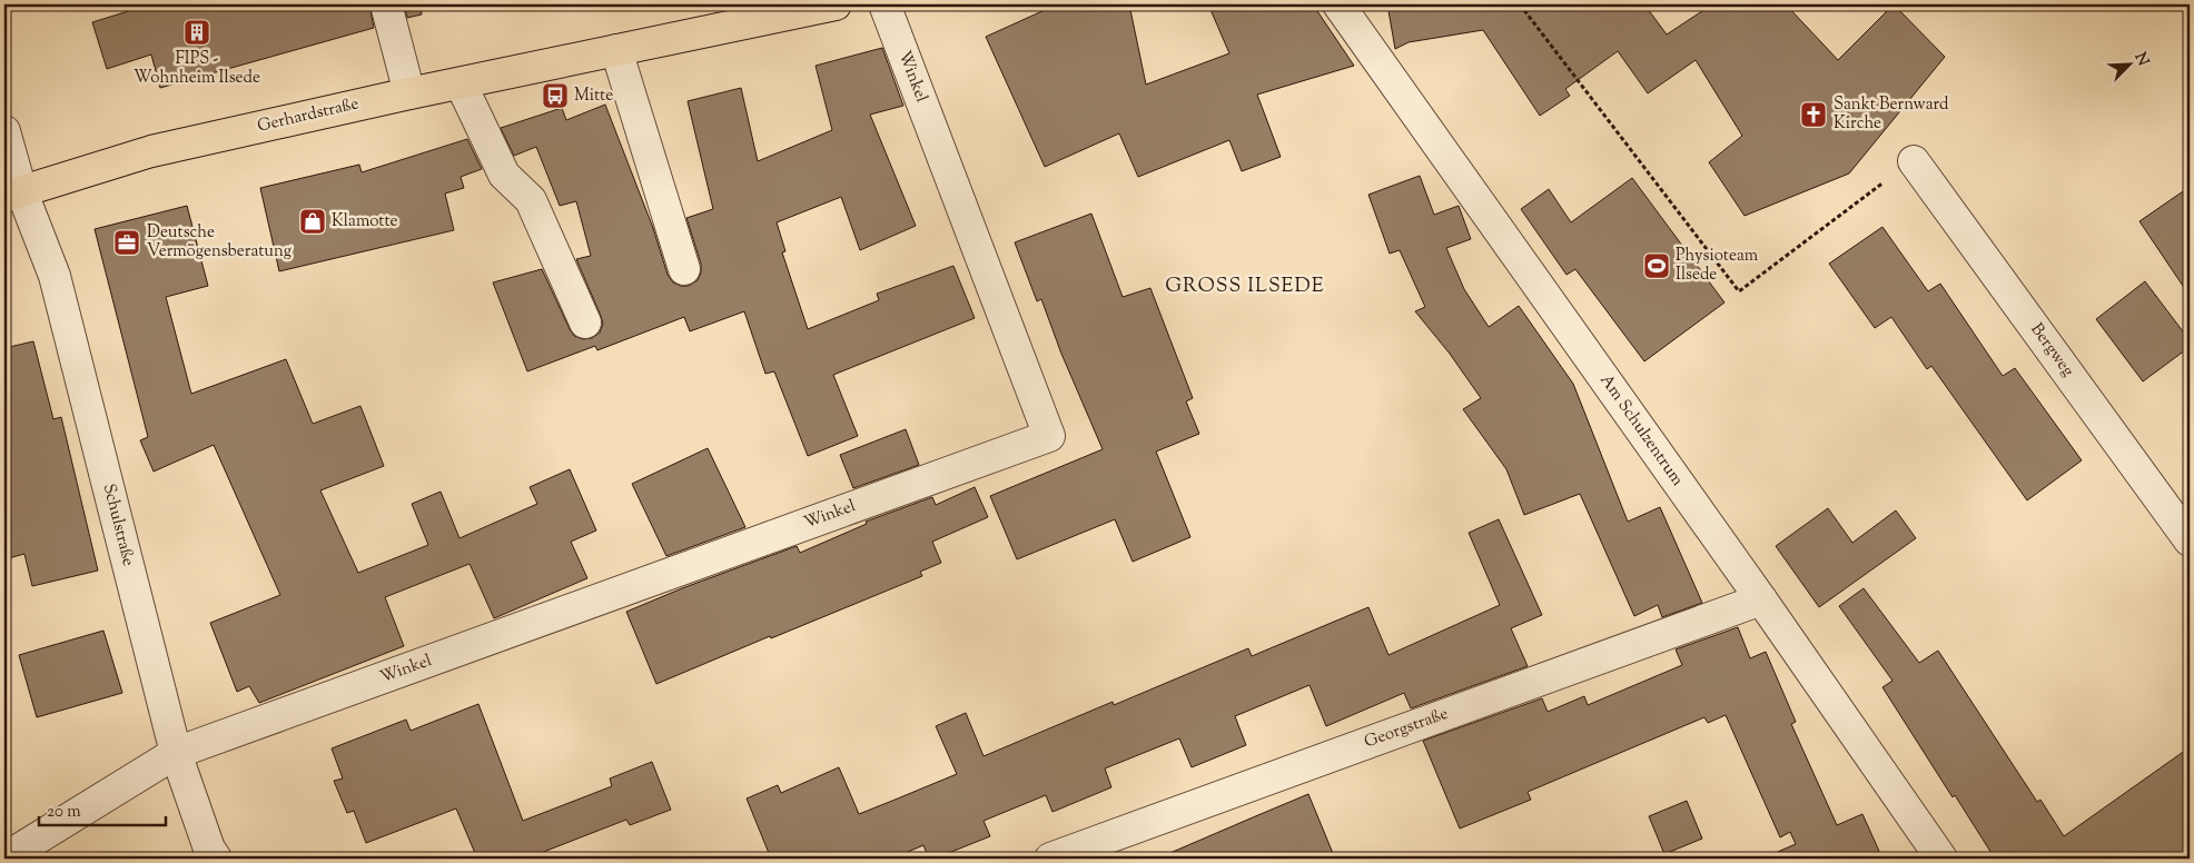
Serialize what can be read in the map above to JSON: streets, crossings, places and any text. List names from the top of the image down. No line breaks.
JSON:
{"streets":{"main road":["Gerhardstraße"],"street":["Winkel","Bergweg","Am Schulzentrum","Schulstraße","Georgstraße"]},"crossings":[["Winkel","Schulstraße"],["Gerhardstraße","Schulstraße"],["Am Schulzentrum","Georgstraße"]],"districts":["GROSS ILSEDE"],"places":{"building":["FIPS - Wohnheim Ilsede"],"bus stop":["Mitte"],"church":["Sankt Bernward Kirche"],"shop":["Klamotte"],"office":["Deutsche Vermögensberatung"],"sports":["Physioteam Ilsede"]},"scale_bar":"20 m","north":"top right"}
